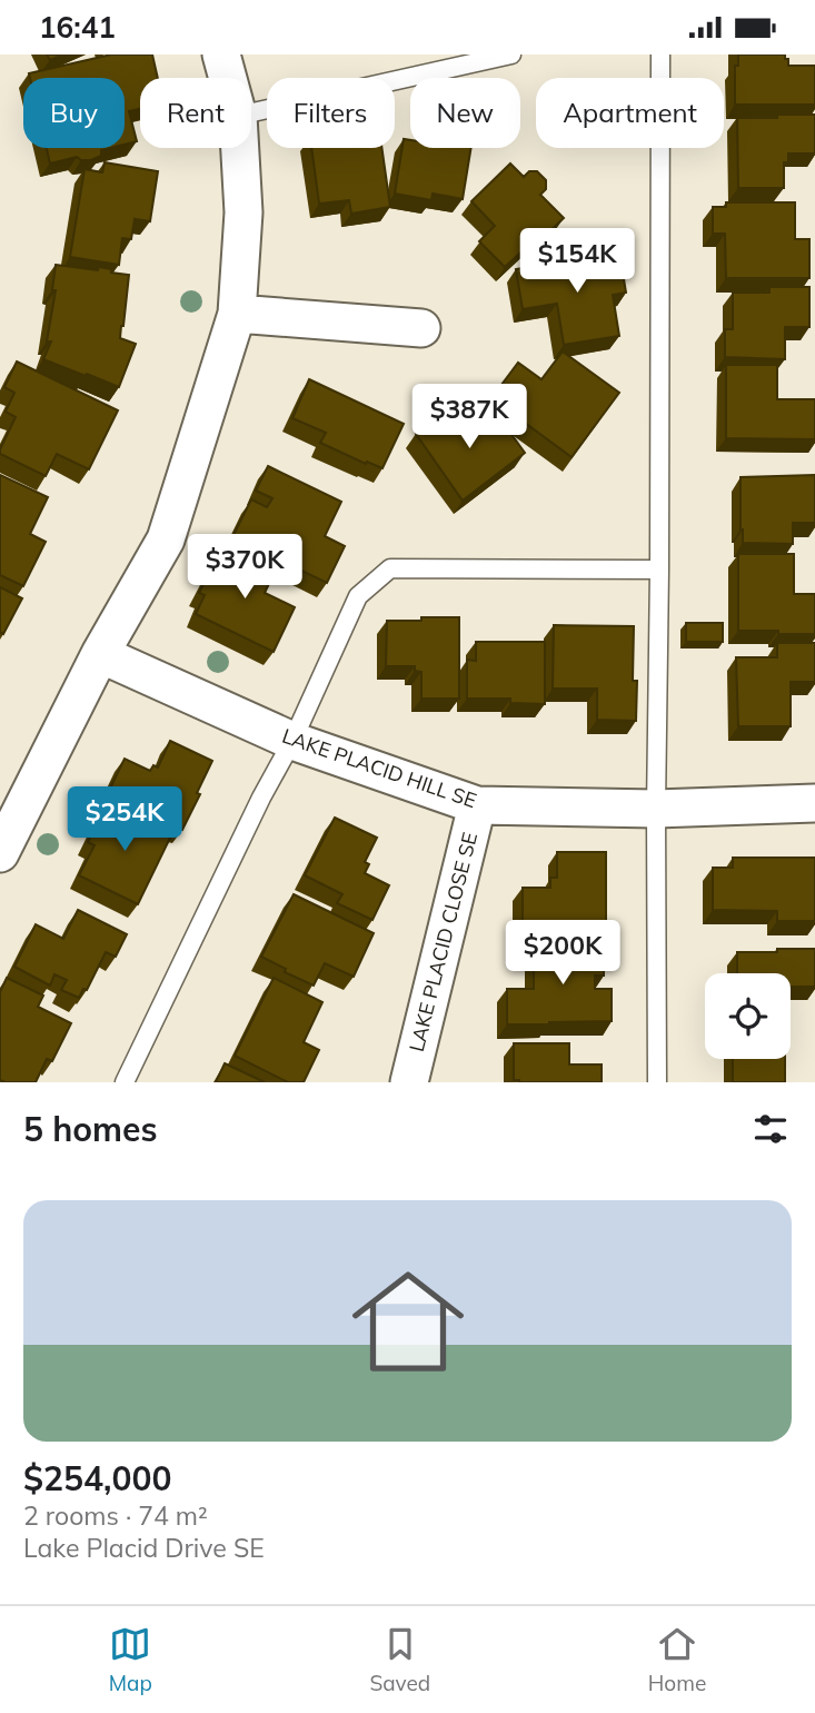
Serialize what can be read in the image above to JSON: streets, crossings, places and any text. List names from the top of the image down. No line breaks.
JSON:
{"streets":{"street":["LAKE PLACID HILL SE","LAKE PLACID CLOSE SE"]},"crossings":[["LAKE PLACID HILL SE","LAKE PLACID CLOSE SE"]],"page":{"status":"16:41","chip":["Buy","Rent","Filters","New","Apartment"],"price":["$154K","$387K","$370K","$254K","$200K"],"heading":"5 homes","list":[{"name":"$254,000","note":"2 rooms · 74 m² · Lake Placid Drive SE"}],"tabs":["Map","Saved","Home"]}}
